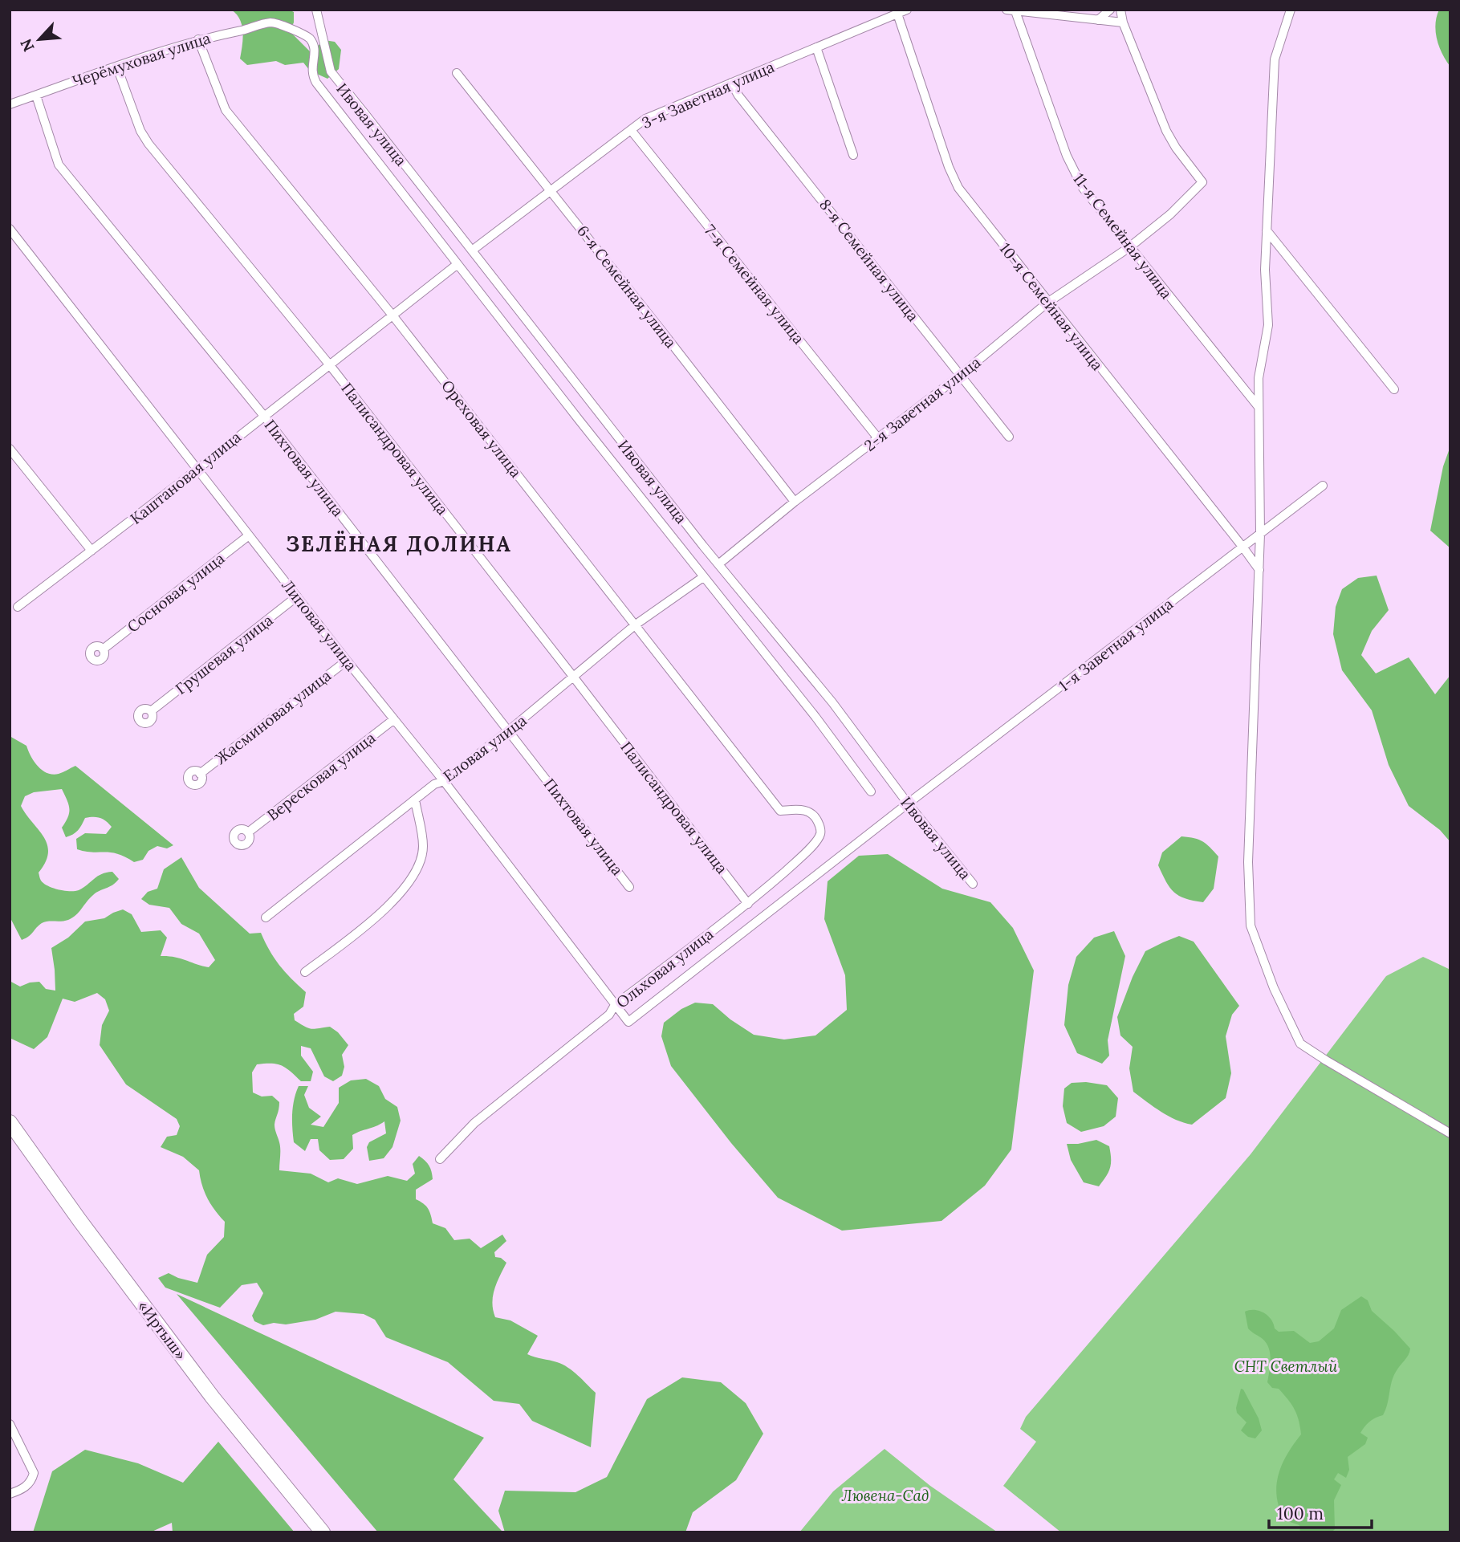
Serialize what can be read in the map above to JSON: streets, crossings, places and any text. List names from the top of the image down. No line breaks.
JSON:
{"streets":{"highway":["«Иртыш»"],"street":["Черёмуховая улица","3-я Заветная улица","Ивовая улица","11-я Семейная улица","8-я Семейная улица","7-я Семейная улица","6-я Семейная улица","10-я Семейная улица","2-я Заветная улица","Ореховая улица","Палисандровая улица","Пихтовая улица","Каштановая улица","Сосновая улица","Липовая улица","1-я Заветная улица","Грушевая улица","Жасминовая улица","Еловая улица","Вересковая улица","Ольховая улица"]},"crossings":[["Черёмуховая улица","Ивовая улица"],["Черёмуховая улица","Ореховая улица"],["Черёмуховая улица","Палисандровая улица"],["Черёмуховая улица","Пихтовая улица"],["3-я Заветная улица","Ивовая улица"],["3-я Заветная улица","8-я Семейная улица"],["3-я Заветная улица","7-я Семейная улица"],["3-я Заветная улица","6-я Семейная улица"],["3-я Заветная улица","10-я Семейная улица"],["Ивовая улица","2-я Заветная улица"],["Ивовая улица","Каштановая улица"],["Ивовая улица","1-я Заветная улица"],["Ивовая улица","Еловая улица"],["11-я Семейная улица","2-я Заветная улица"],["8-я Семейная улица","2-я Заветная улица"],["7-я Семейная улица","2-я Заветная улица"],["6-я Семейная улица","2-я Заветная улица"],["10-я Семейная улица","2-я Заветная улица"],["10-я Семейная улица","1-я Заветная улица"],["Ореховая улица","Каштановая улица"],["Ореховая улица","Еловая улица"],["Ореховая улица","Ольховая улица"],["Палисандровая улица","Каштановая улица"],["Палисандровая улица","Еловая улица"],["Палисандровая улица","Ольховая улица"],["Пихтовая улица","Каштановая улица"],["Пихтовая улица","Еловая улица"],["Каштановая улица","Липовая улица"],["Сосновая улица","Липовая улица"],["Липовая улица","1-я Заветная улица"],["Липовая улица","Грушевая улица"],["Липовая улица","Жасминовая улица"],["Липовая улица","Еловая улица"],["Липовая улица","Вересковая улица"],["Липовая улица","Ольховая улица"]],"districts":["ЗЕЛЁНАЯ ДОЛИНА"],"parks":["СНТ Светлый","Лювена-Сад"],"scale_bar":"100 m","north":"bottom left"}
